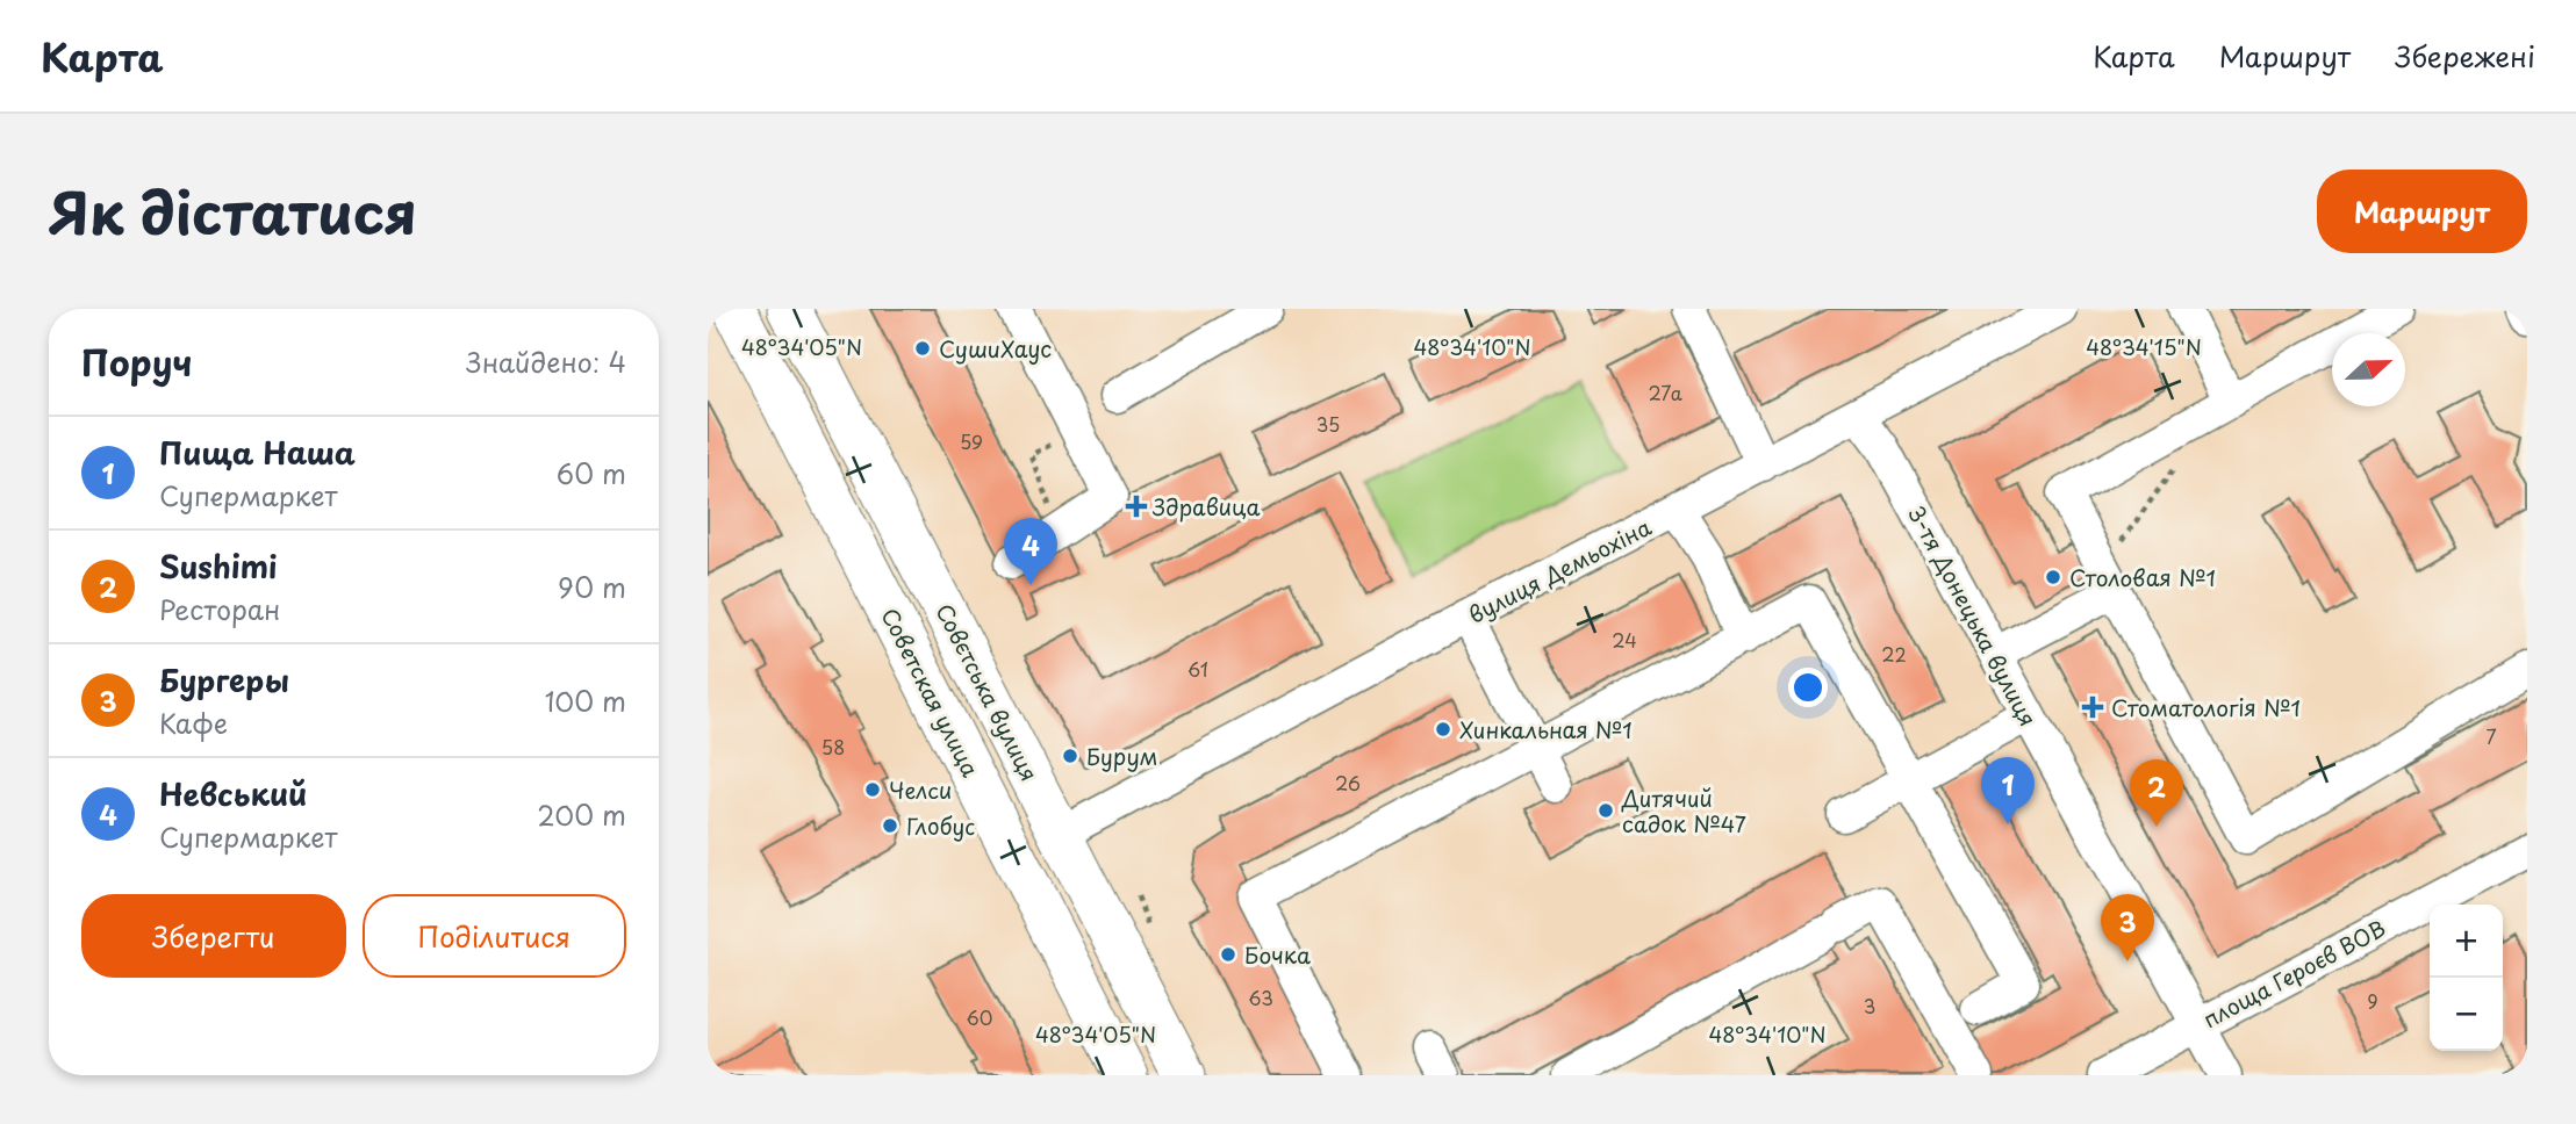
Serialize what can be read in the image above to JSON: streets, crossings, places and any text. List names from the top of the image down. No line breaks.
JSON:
{"streets":{"main road":["Советская улица","Совєтська вулиця"],"street":["вулиця Демьохіна","3-тя Донецька вулиця","площа Героєв ВОВ"]},"crossings":[["вулиця Демьохіна","3-тя Донецька вулиця"],["вулиця Демьохіна","Совєтська вулиця"],["3-тя Донецька вулиця","площа Героєв ВОВ"]],"places":{"other":["СушиХаус","Столовая №1","Хинкальная №1","Бурум","Челси","Дитячий садок №47","Глобус","Бочка"],"health":["Здравица","Стоматологія №1"]},"house_numbers":["27а","35","59","24","22","61","7","58","26","63","9","3","60"],"north":"right","page":{"header":"Карта","nav":["Карта","Маршрут","Збережені"],"title":"Як дістатися","buttons":["Маршрут",["Зберегти","Поділитися"]],"heading":["Поруч","Знайдено: 4"],"list":[{"mark":"1","name":"Пища Наша","note":"Супермаркет","value":"60 m"},{"mark":"2","name":"Sushimi","note":"Ресторан","value":"90 m"},{"mark":"3","name":"Бургеры","note":"Кафе","value":"100 m"},{"mark":"4","name":"Невський","note":"Супермаркет","value":"200 m"}],"pins":["4","1","2","3"],"map_buttons":["+","−"]},"coordinates":["48°34'05\"N","48°34'10\"N","48°34'15\"N"]}
